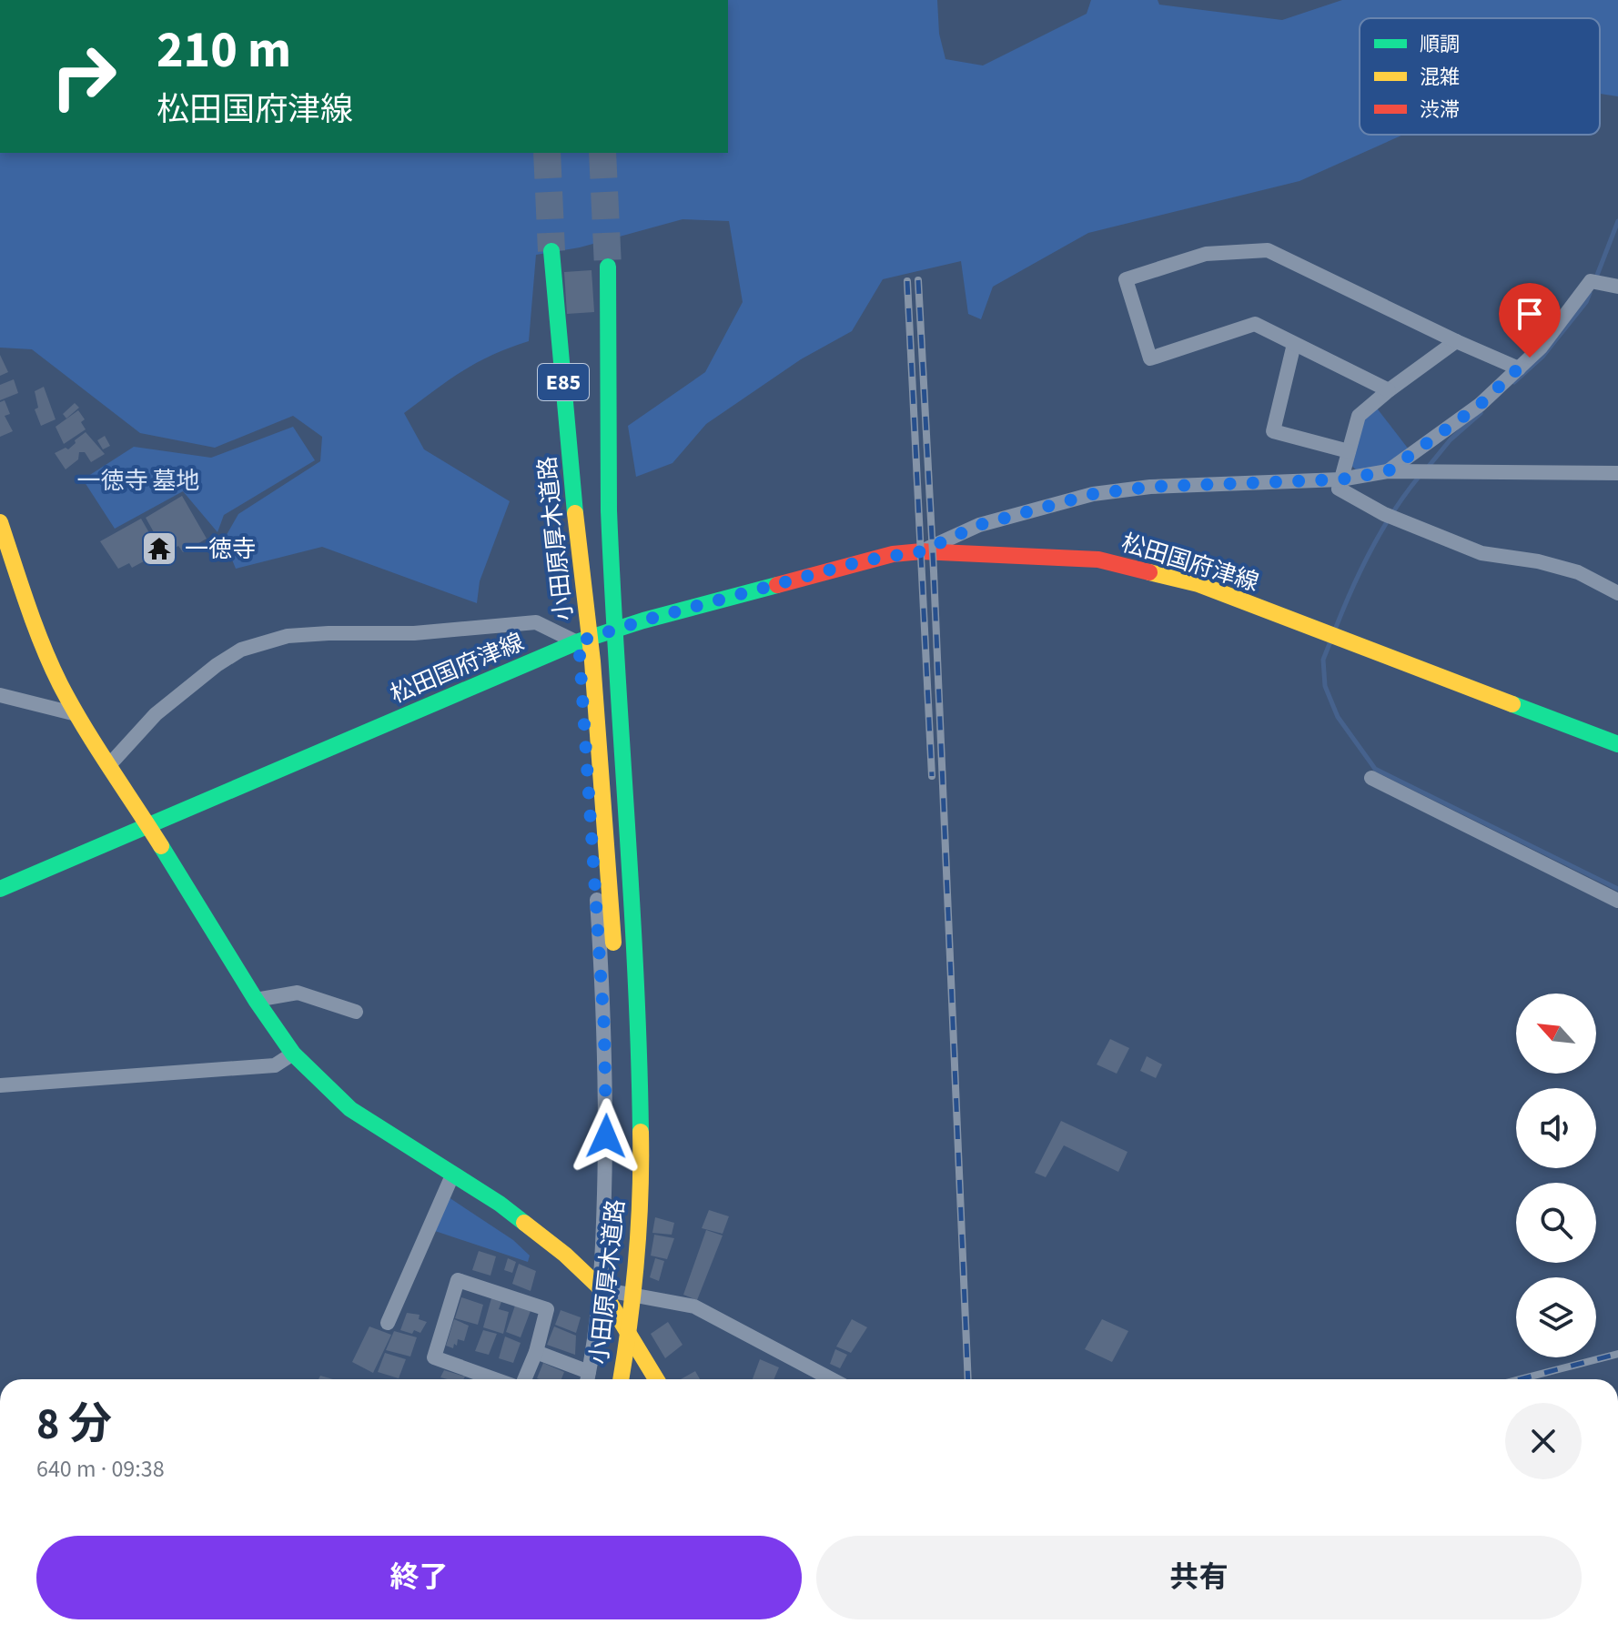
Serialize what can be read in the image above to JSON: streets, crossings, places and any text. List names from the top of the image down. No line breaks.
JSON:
{"streets":{"main road":["E85","小田原厚木道路","松田国府津線"]},"parks":["一徳寺 墓地"],"places":{"temple":["一徳寺"]},"legend":["順調","混雑","渋滞"],"north":"top left","page":{"turn":["210 m","松田国府津線"],"heading":["8 分","640 m · 09:38"],"buttons":["終了","共有"]}}
